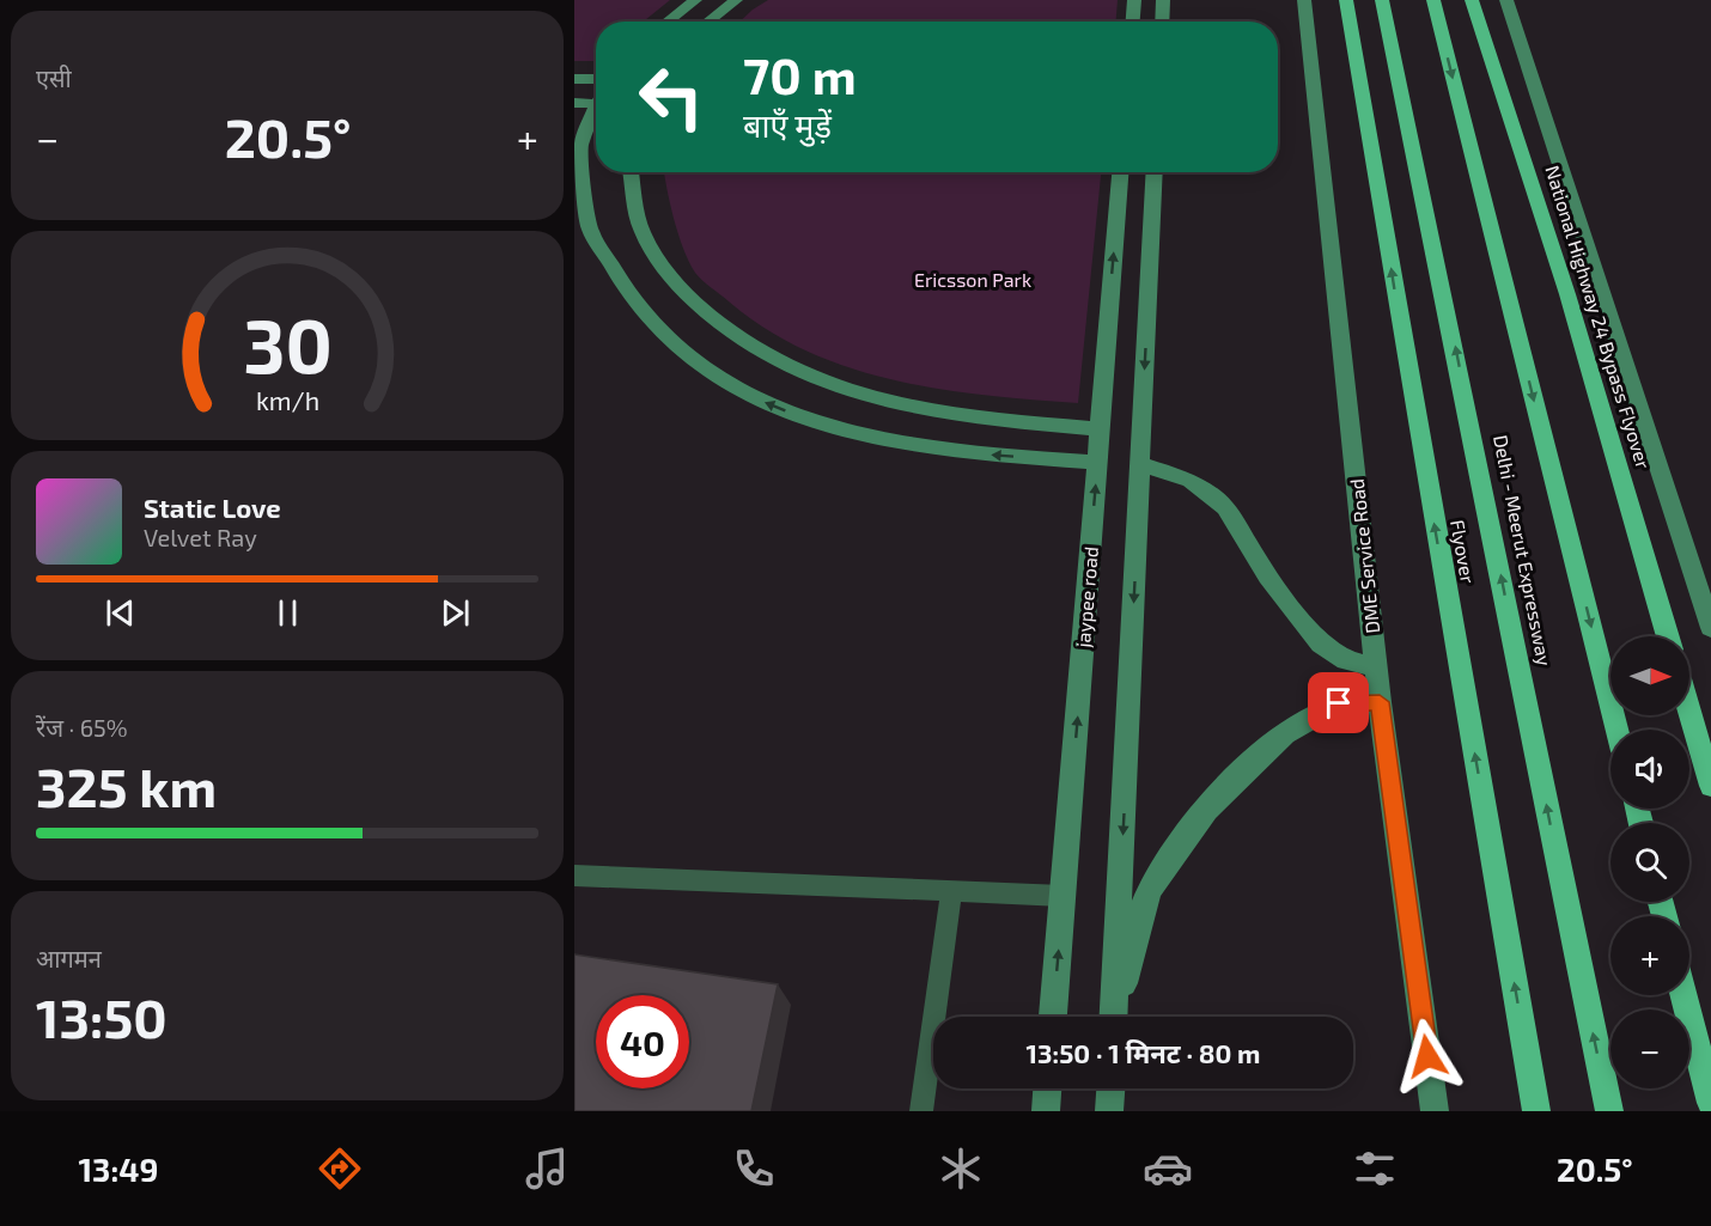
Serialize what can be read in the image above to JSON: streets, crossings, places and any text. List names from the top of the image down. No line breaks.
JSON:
{"streets":{"highway":["National Highway 24 Bypass Flyover","Delhi - Meerut Expressway","Flyover"],"street":["DME Service Road","jaypee road"]},"one_way":["Flyover"],"parks":["Ericsson Park"],"north":"right","page":{"tile":["एसी",["रेंज · 65%","325 km"],["आगमन","13:50"]],"turn":["70 m","बाएँ मुड़ें"],"heat":["−","20.5°","+"],"song":["Static Love","Velvet Ray"],"map_buttons":["+","−"],"limit":"40","trip":"13:50 · 1 मिनट · 80 m","tabs":["13:49","20.5°"],"gauge":["30","km/h"]}}
